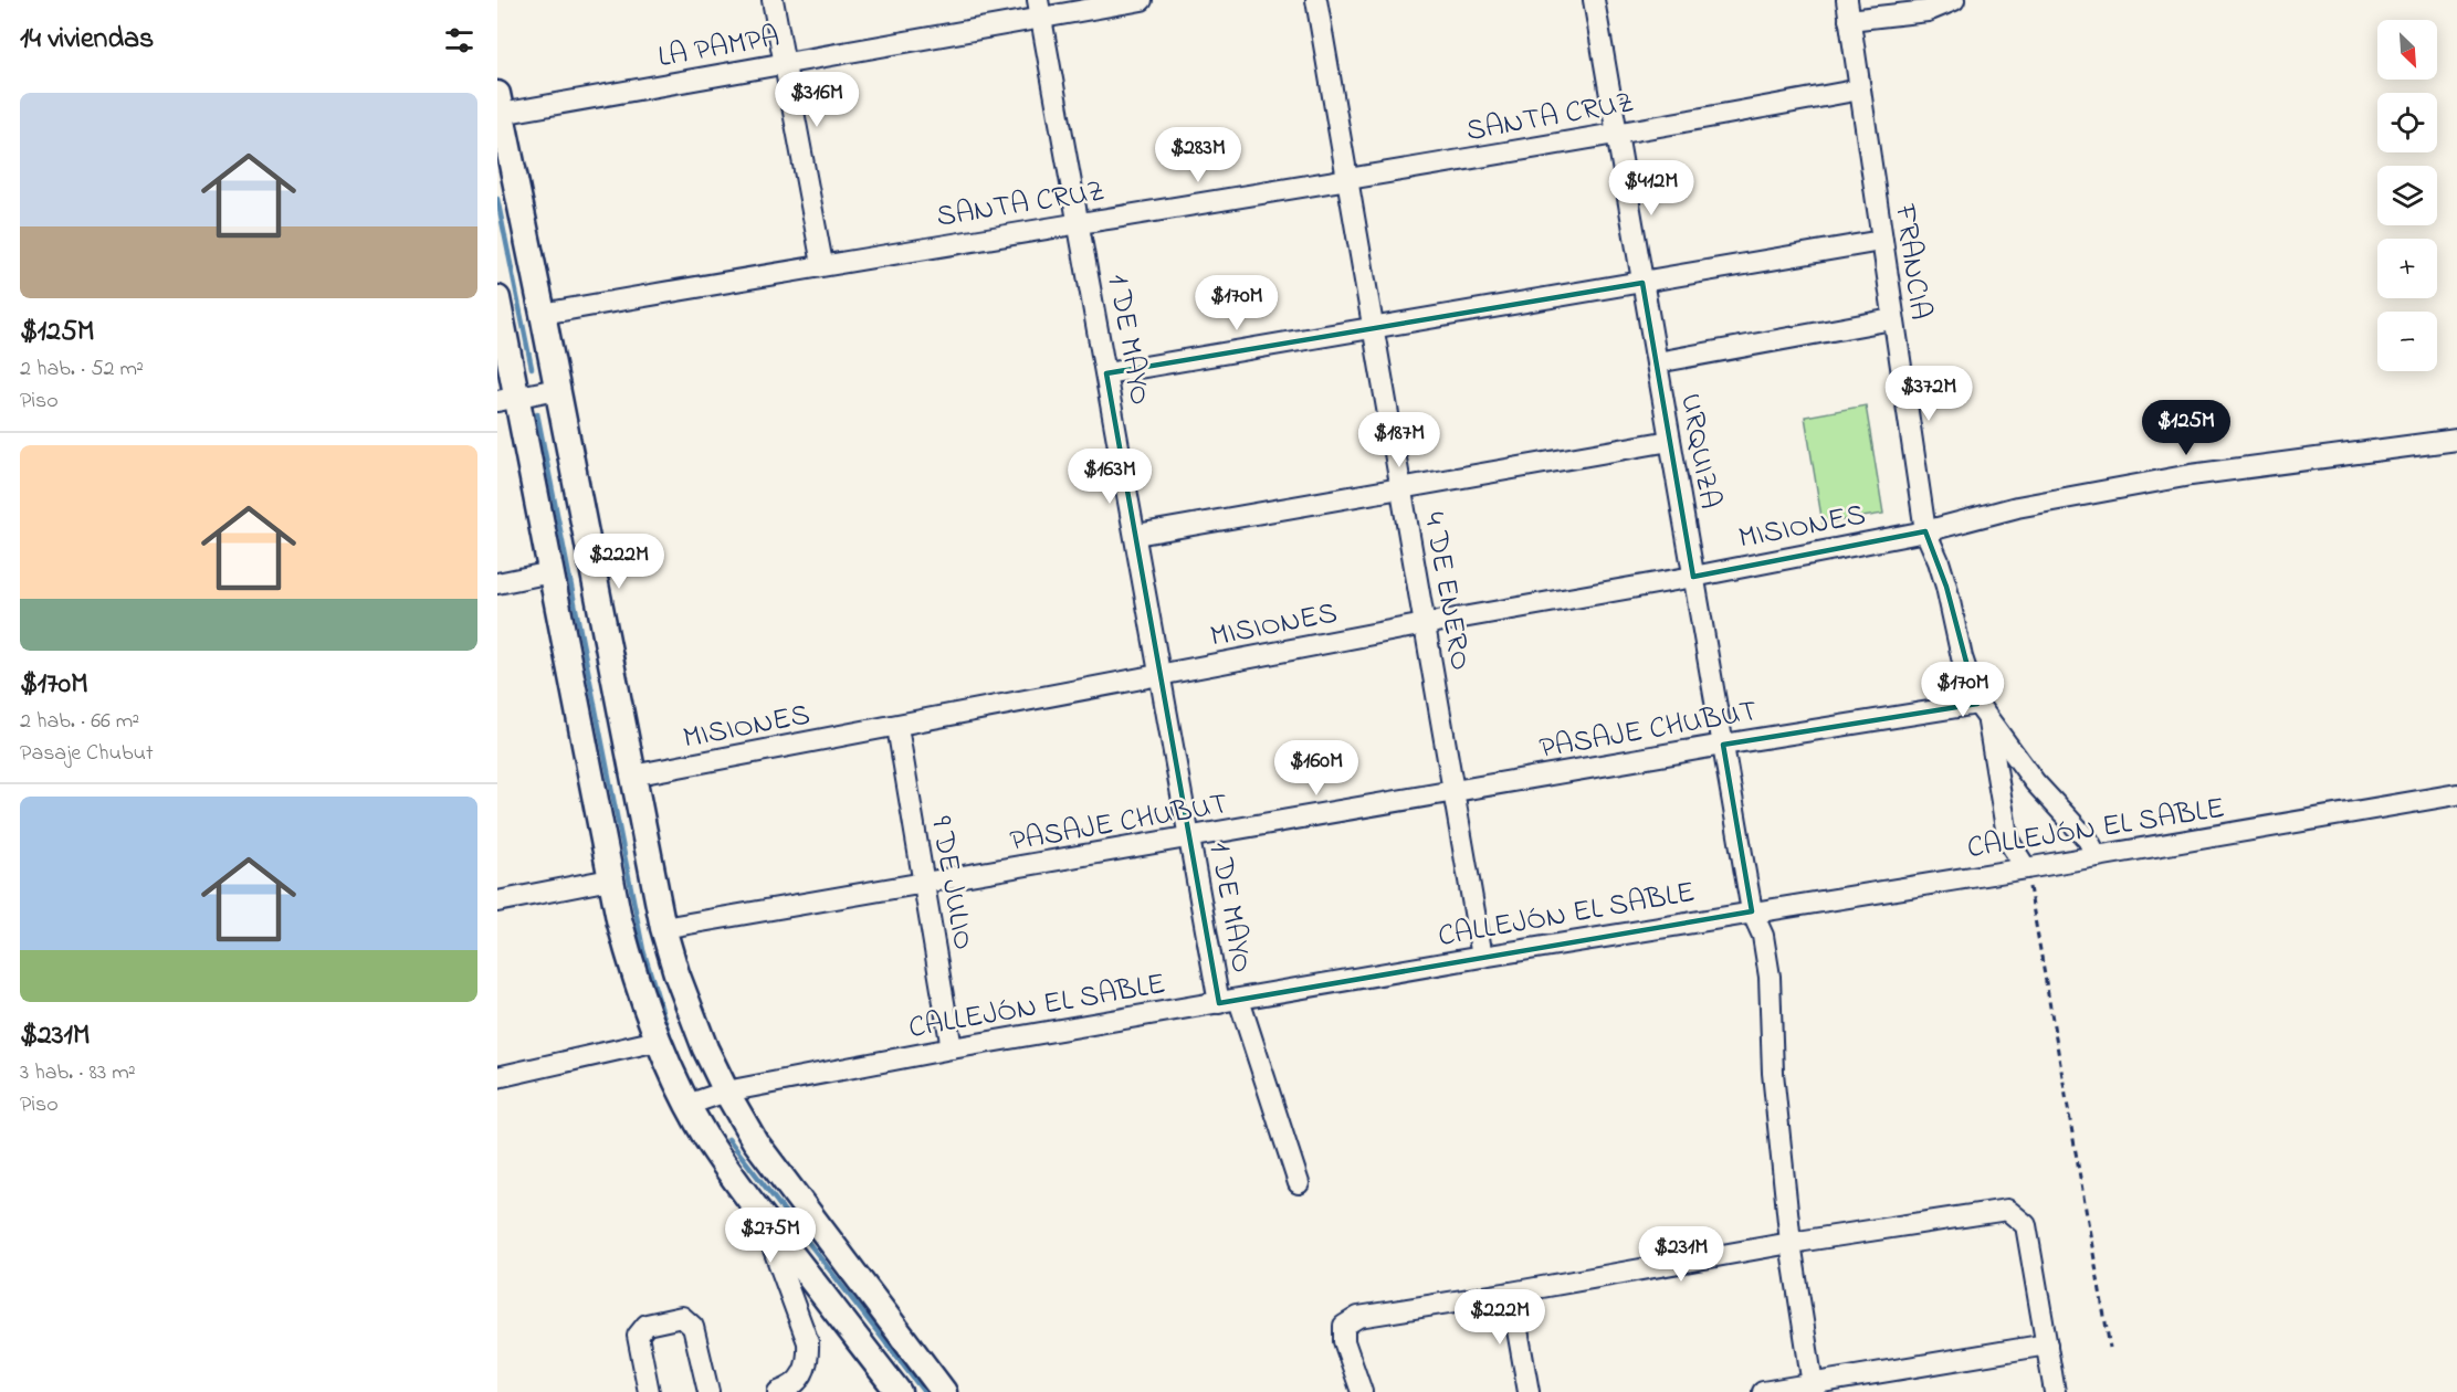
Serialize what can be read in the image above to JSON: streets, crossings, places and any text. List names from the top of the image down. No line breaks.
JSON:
{"streets":{"street":["LA PAMPA","SANTA CRUZ","FRANCIA","1 DE MAYO","URQUIZA","MISIONES","4 DE ENERO","PASAJE CHUBUT","CALLEJÓN EL SABLE","9 DE JULIO"]},"crossings":[["LA PAMPA","1 DE MAYO"],["SANTA CRUZ","FRANCIA"],["SANTA CRUZ","1 DE MAYO"],["SANTA CRUZ","URQUIZA"],["SANTA CRUZ","4 DE ENERO"],["FRANCIA","MISIONES"],["FRANCIA","PASAJE CHUBUT"],["1 DE MAYO","MISIONES"],["1 DE MAYO","PASAJE CHUBUT"],["1 DE MAYO","CALLEJÓN EL SABLE"],["URQUIZA","MISIONES"],["URQUIZA","PASAJE CHUBUT"],["URQUIZA","CALLEJÓN EL SABLE"],["MISIONES","4 DE ENERO"],["MISIONES","9 DE JULIO"],["4 DE ENERO","PASAJE CHUBUT"],["4 DE ENERO","CALLEJÓN EL SABLE"],["PASAJE CHUBUT","9 DE JULIO"],["CALLEJÓN EL SABLE","9 DE JULIO"]],"north":"bottom right","page":{"heading":"14 viviendas","map_buttons":["+","−"],"price":["$316M","$283M","$412M","$170M","$372M","$125M","$187M","$163M","$222M","$170M","$160M","$275M","$231M","$222M"],"list":[{"name":"$125M","note":"2 hab. · 52 m² · Piso"},{"name":"$170M","note":"2 hab. · 66 m² · Pasaje Chubut"},{"name":"$231M","note":"3 hab. · 83 m² · Piso"}]}}
